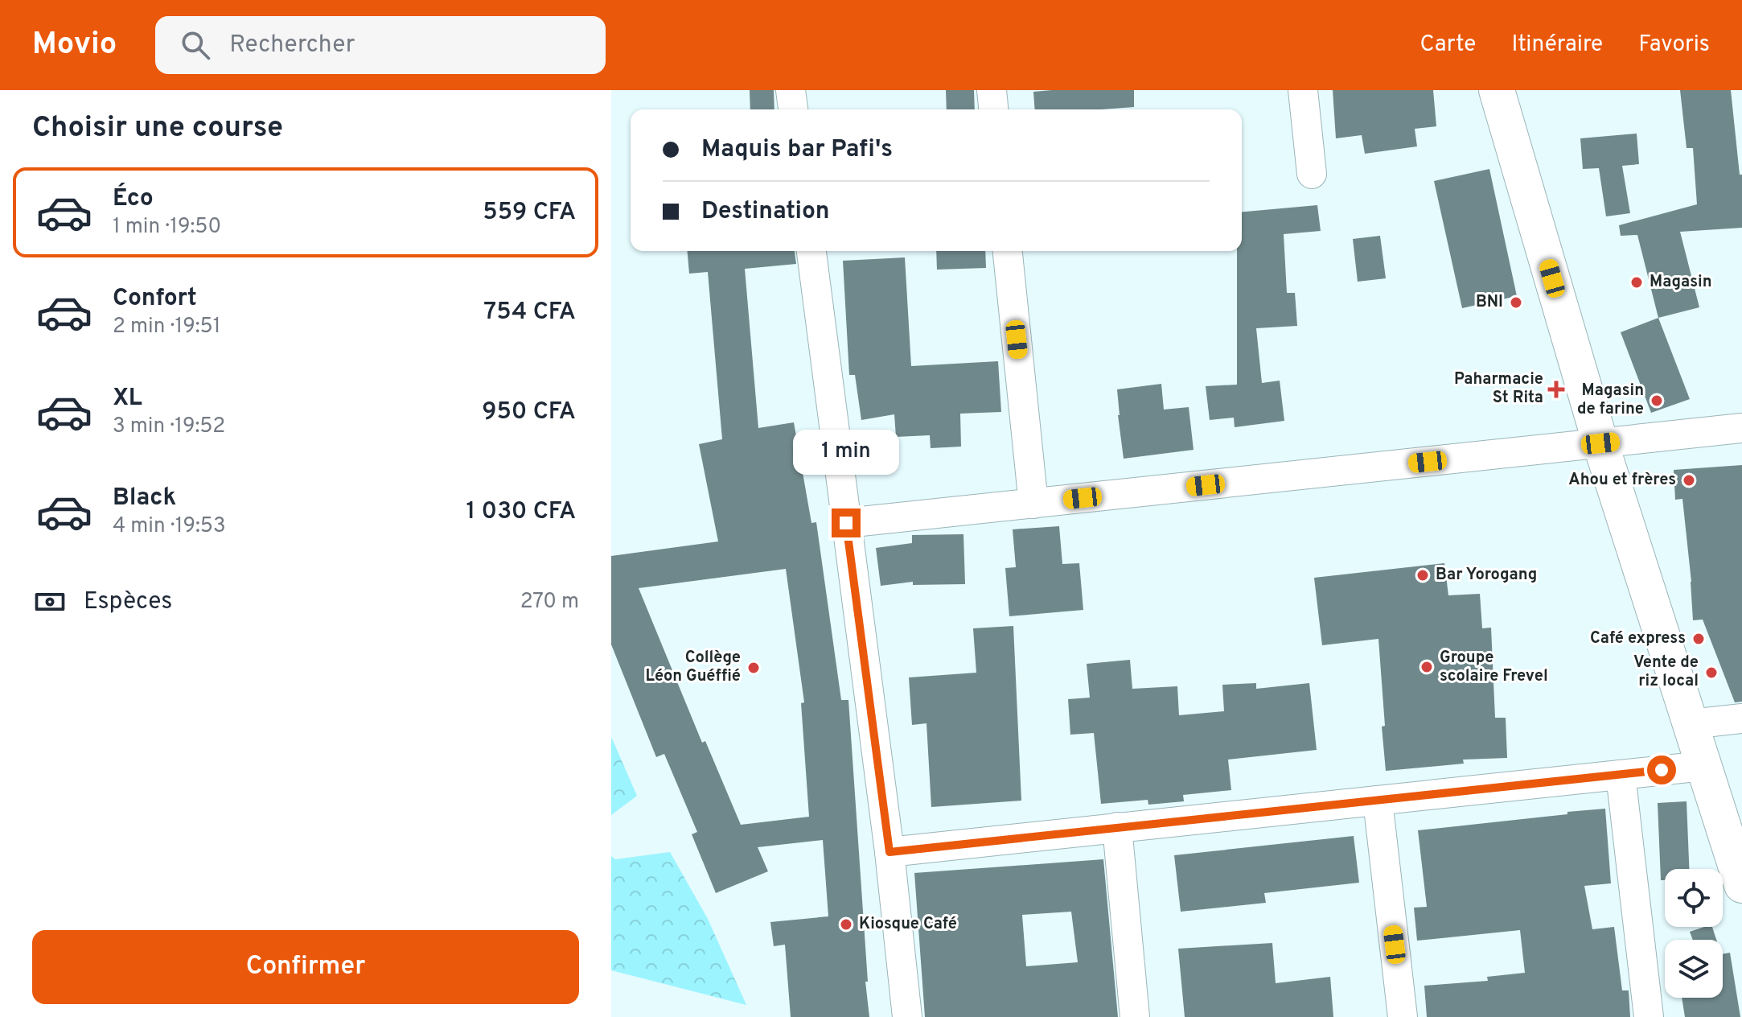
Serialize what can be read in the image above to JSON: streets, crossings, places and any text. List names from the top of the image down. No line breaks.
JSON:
{"places":{"other":["Magasin","BNI","Magasin de farine","Ahou et frères","Bar Yorogang","Café express","Groupe scolaire Frevel","Collège Léon Guéffié","Vente de riz local","Kiosque Café"],"health":["Paharmacie St Rita"]},"page":{"header":"Movio","search":"Rechercher","nav":["Carte","Itinéraire","Favoris"],"heading":"Choisir une course","banner":["Maquis bar Pafi's","Destination"],"list":[{"name":"Éco","note":"1 min · 19:50","value":"559 CFA"},{"name":"Confort","note":"2 min · 19:51","value":"754 CFA"},{"name":"XL","note":"3 min · 19:52","value":"950 CFA"},{"name":"Black","note":"4 min · 19:53","value":"1 030 CFA"}],"bubble":"1 min","pay":["Espèces","270 m"],"buttons":"Confirmer"}}
